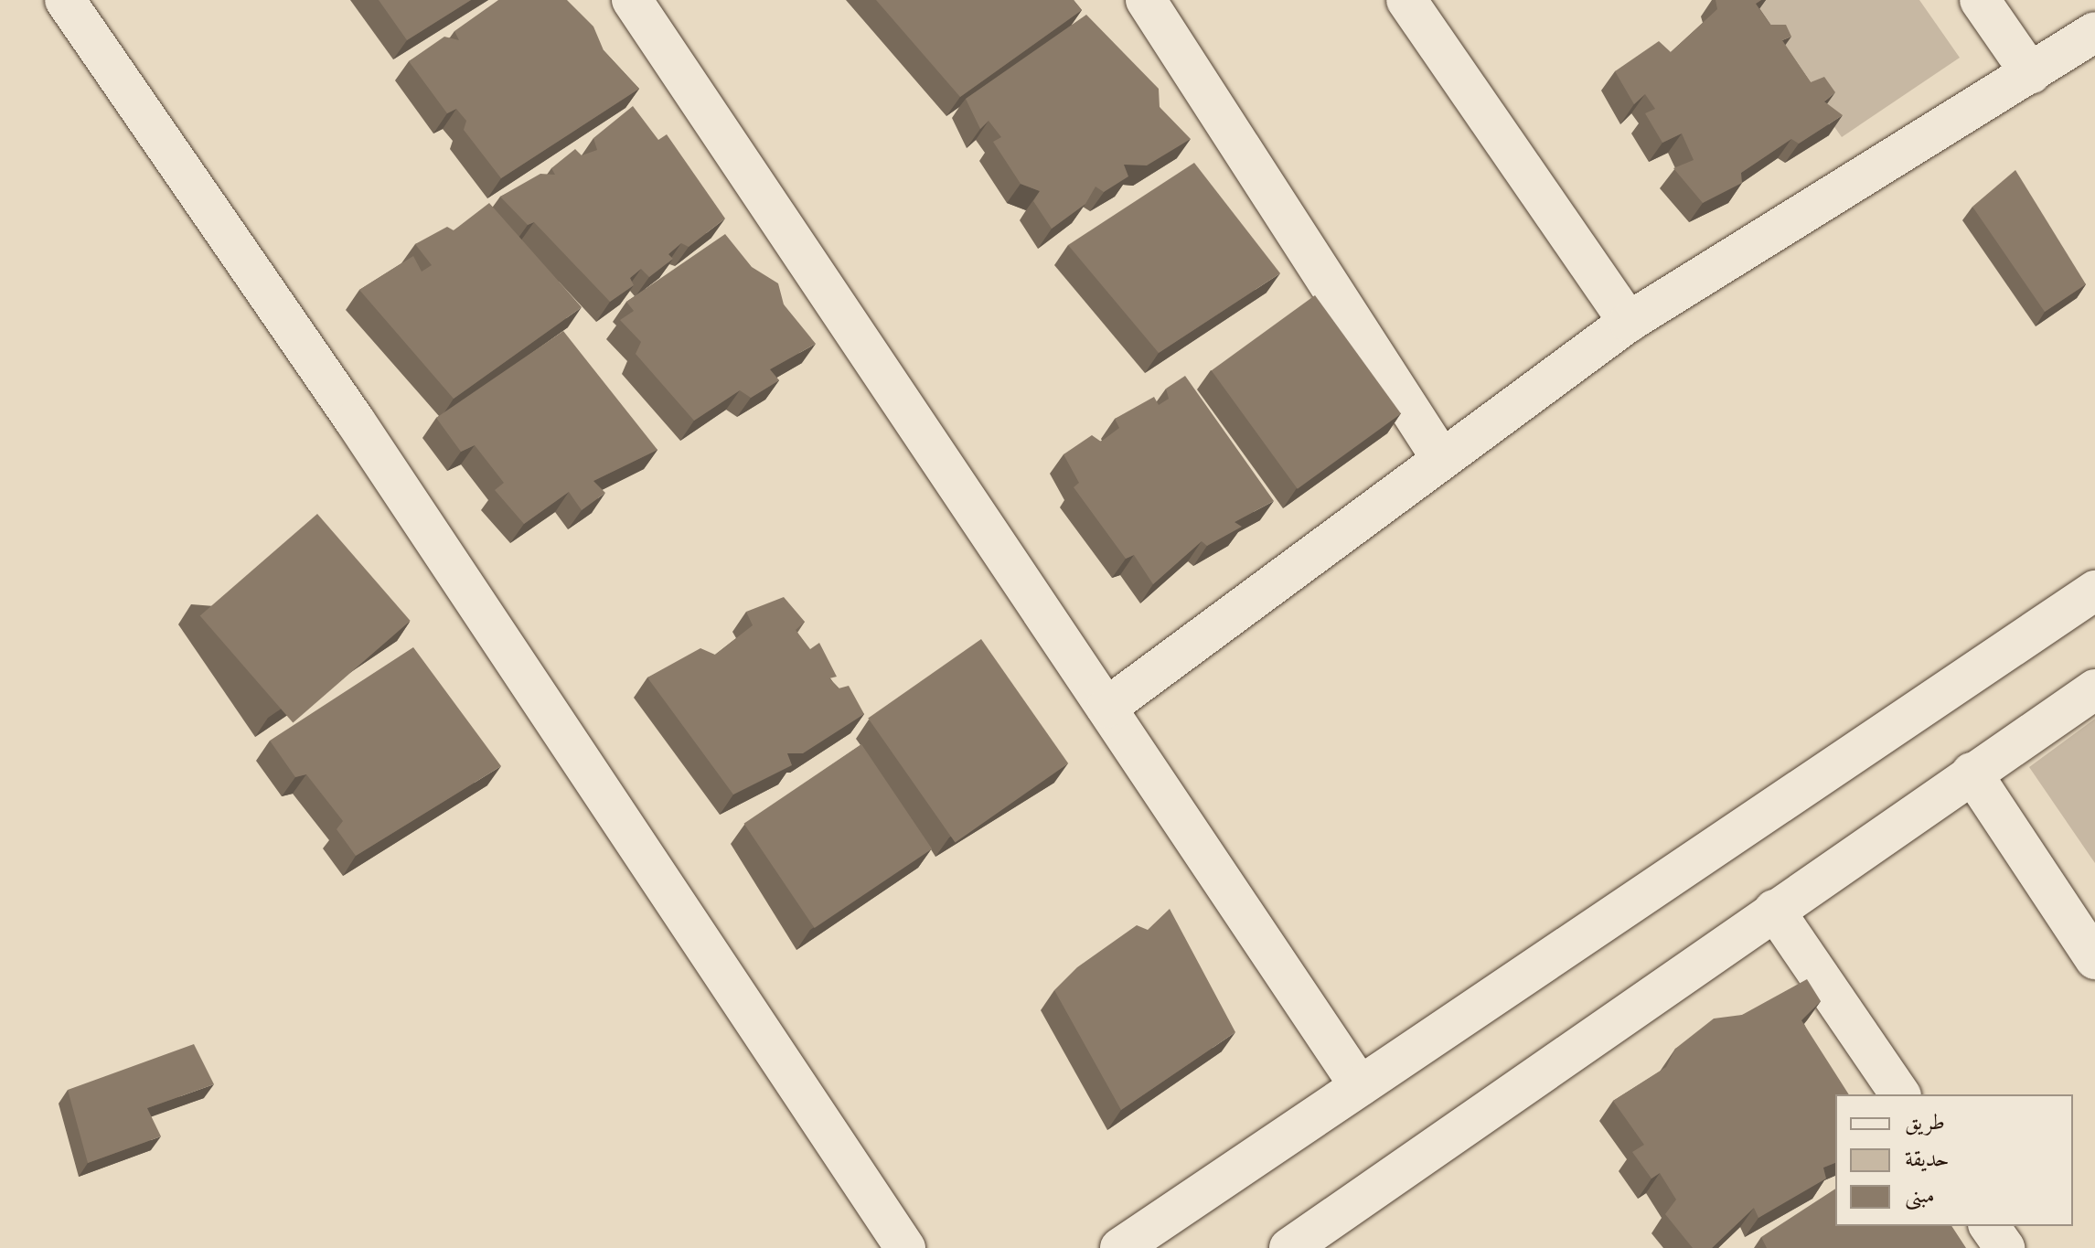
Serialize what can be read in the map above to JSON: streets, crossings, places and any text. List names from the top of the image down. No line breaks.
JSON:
{"legend":["طريق","حديقة","مبنى"]}
